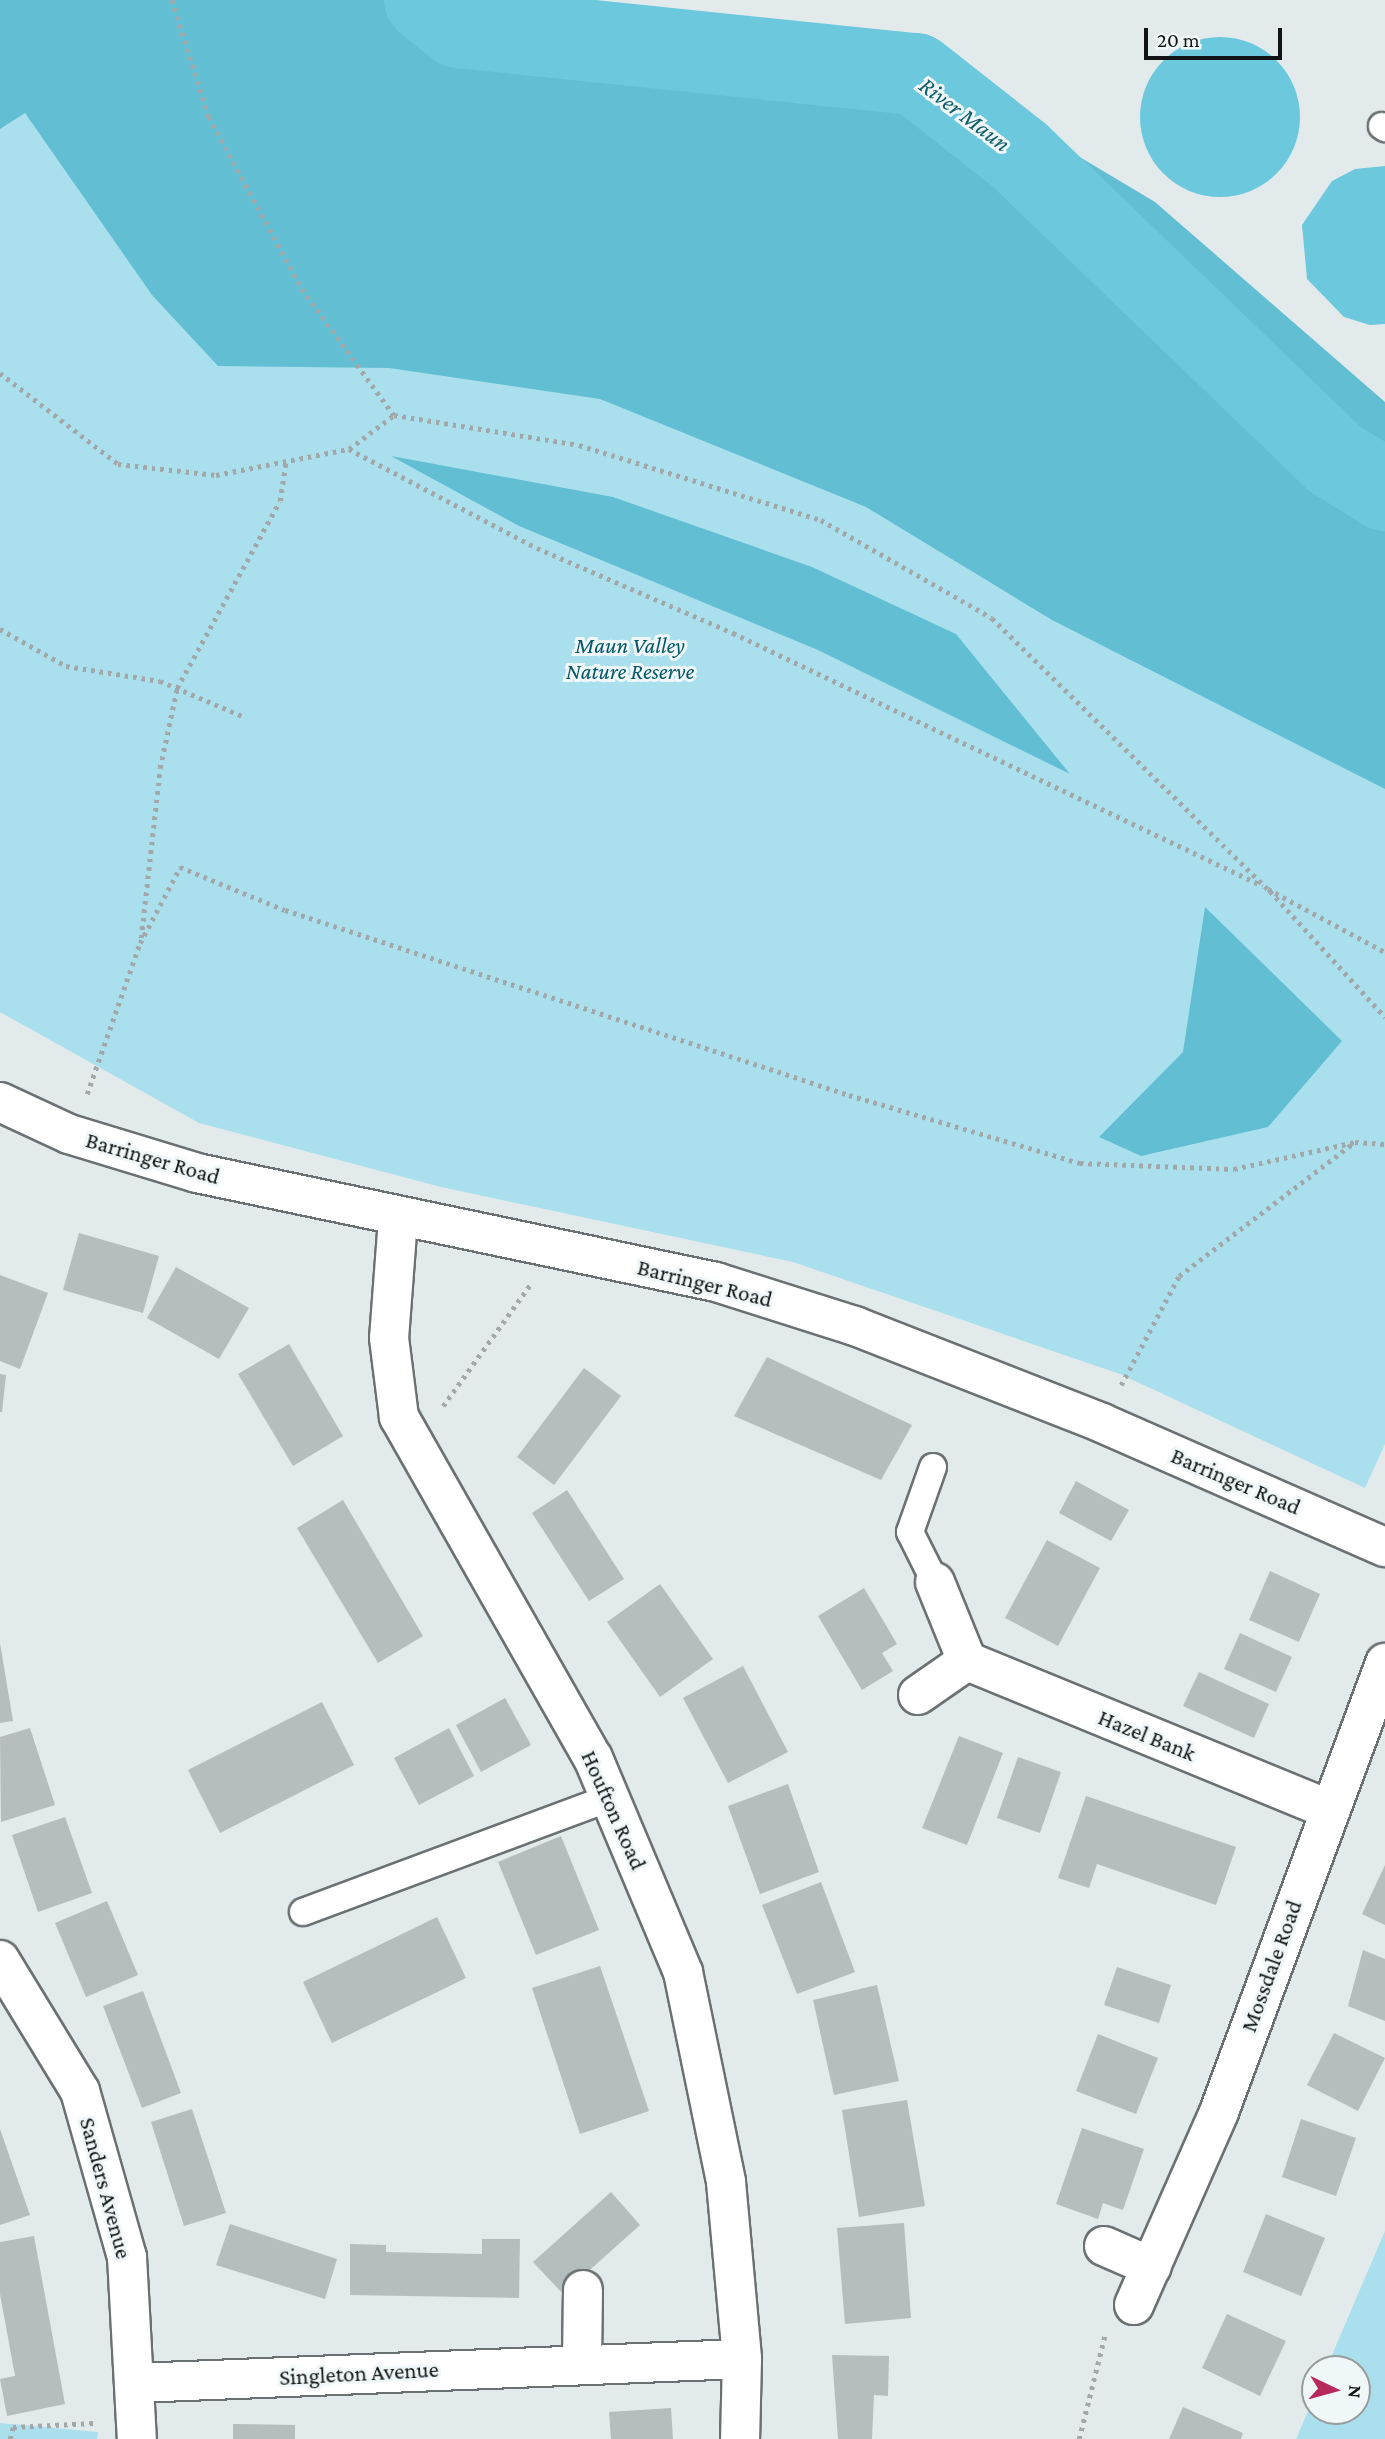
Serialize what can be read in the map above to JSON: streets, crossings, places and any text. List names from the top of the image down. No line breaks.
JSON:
{"streets":{"street":["Barringer Road","Hazel Bank","Houfton Road","Mossdale Road","Sanders Avenue","Singleton Avenue"]},"crossings":[["Barringer Road","Houfton Road"],["Hazel Bank","Mossdale Road"],["Houfton Road","Singleton Avenue"],["Sanders Avenue","Singleton Avenue"]],"water":["River Maun"],"parks":["Maun Valley Nature Reserve"],"scale_bar":"20 m","north":"right"}
